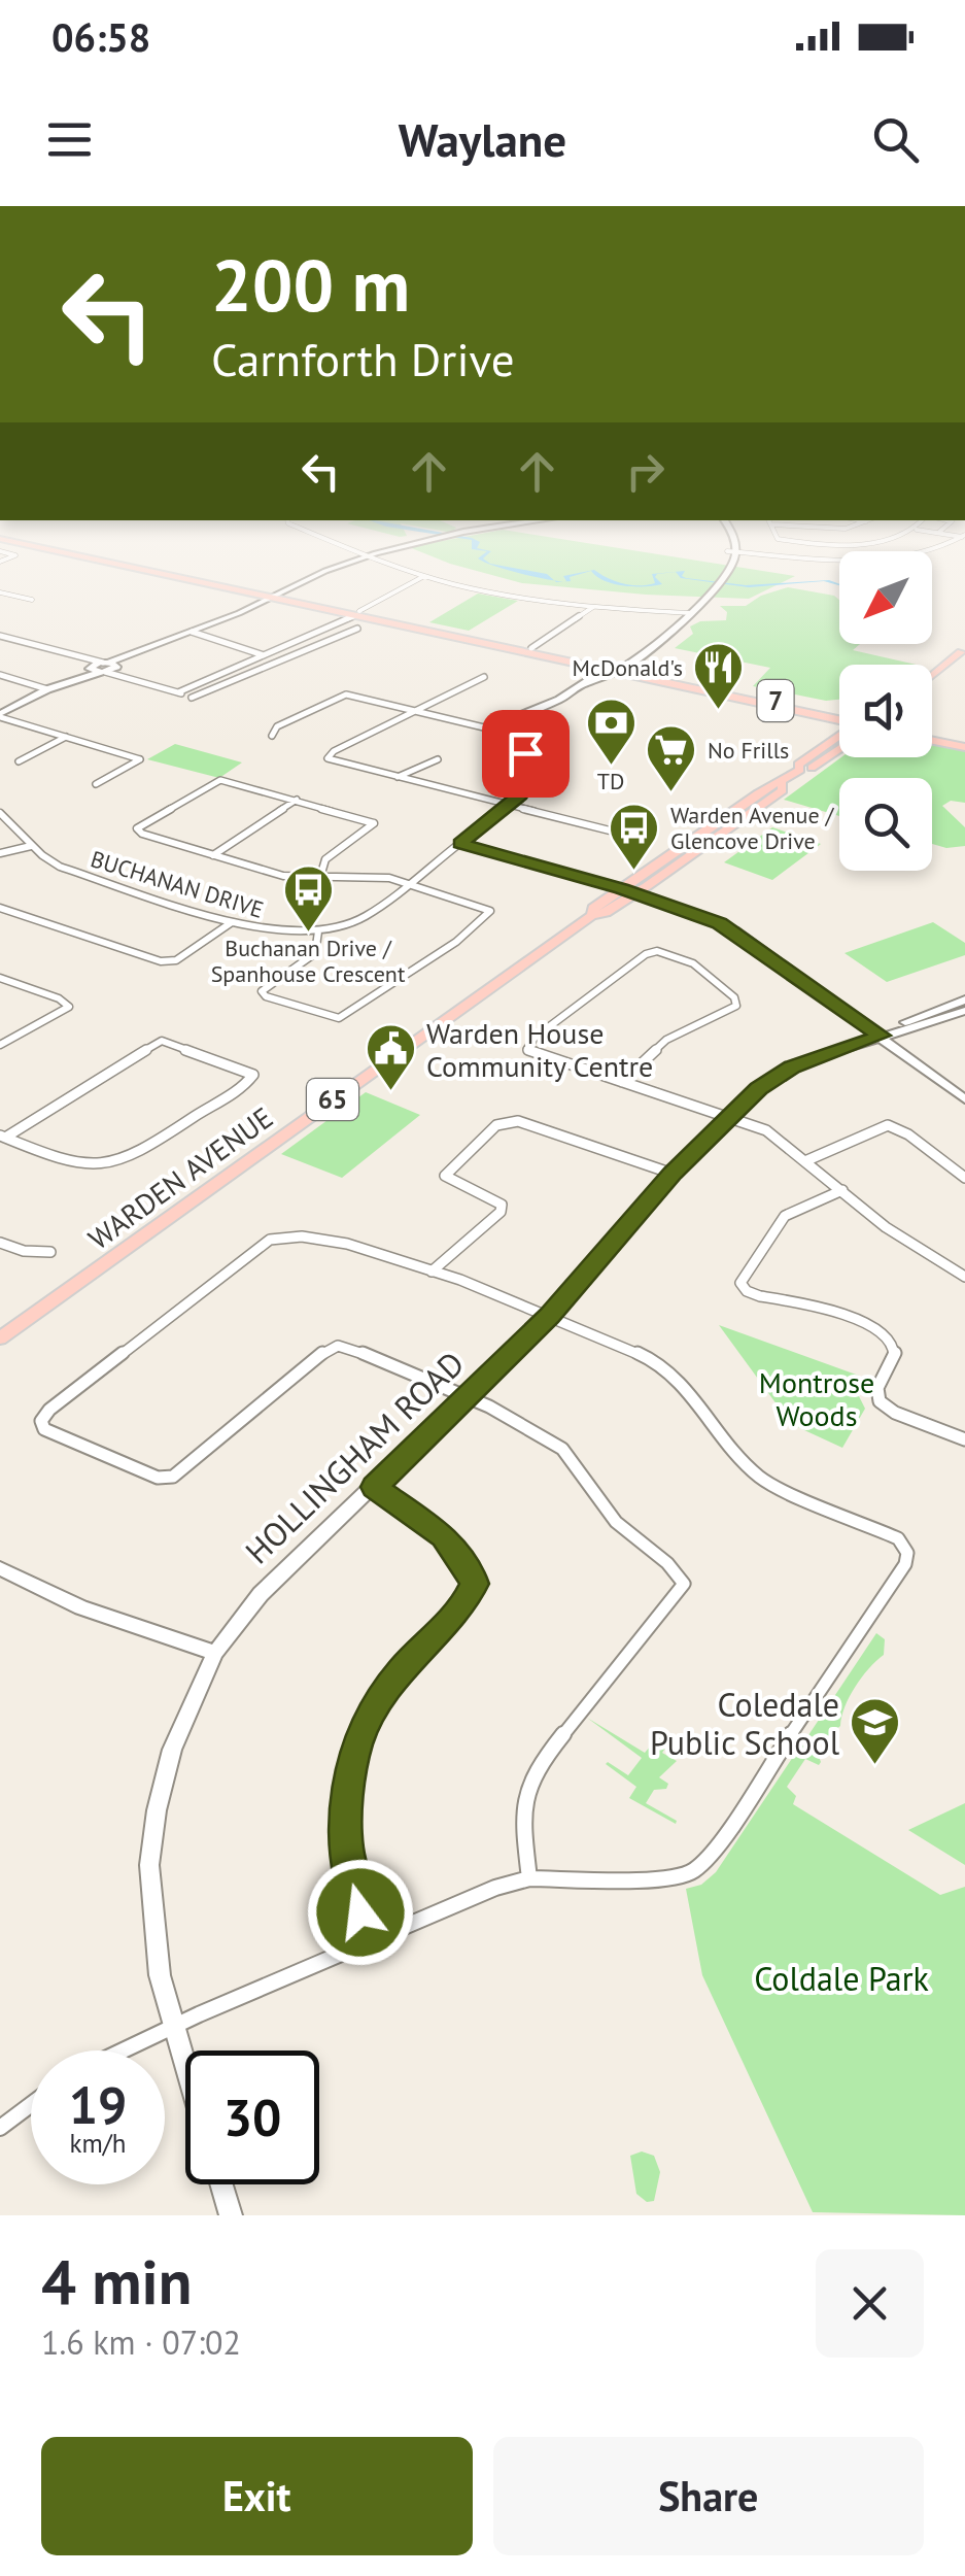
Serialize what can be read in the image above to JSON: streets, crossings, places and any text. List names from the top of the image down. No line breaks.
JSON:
{"streets":{"main road":["7","BUCHANAN DRIVE","65","WARDEN AVENUE","HOLLINGHAM ROAD"]},"parks":["Montrose Woods","Coldale Park"],"places":{"restaurant":["McDonald's"],"bank":["TD"],"supermarket":["No Frills"],"bus stop":["Warden Avenue / Glencove Drive","Buchanan Drive / Spanhouse Crescent"],"public building":["Warden House Community Centre"],"school or university":["Coledale Public School"]},"north":"bottom left","page":{"status":"06:58","header":"Waylane","turn":["200 m","Carnforth Drive"],"speed":"19 km/h","limit":"30","heading":["4 min","1.6 km · 07:02"],"buttons":["Exit","Share"]}}
